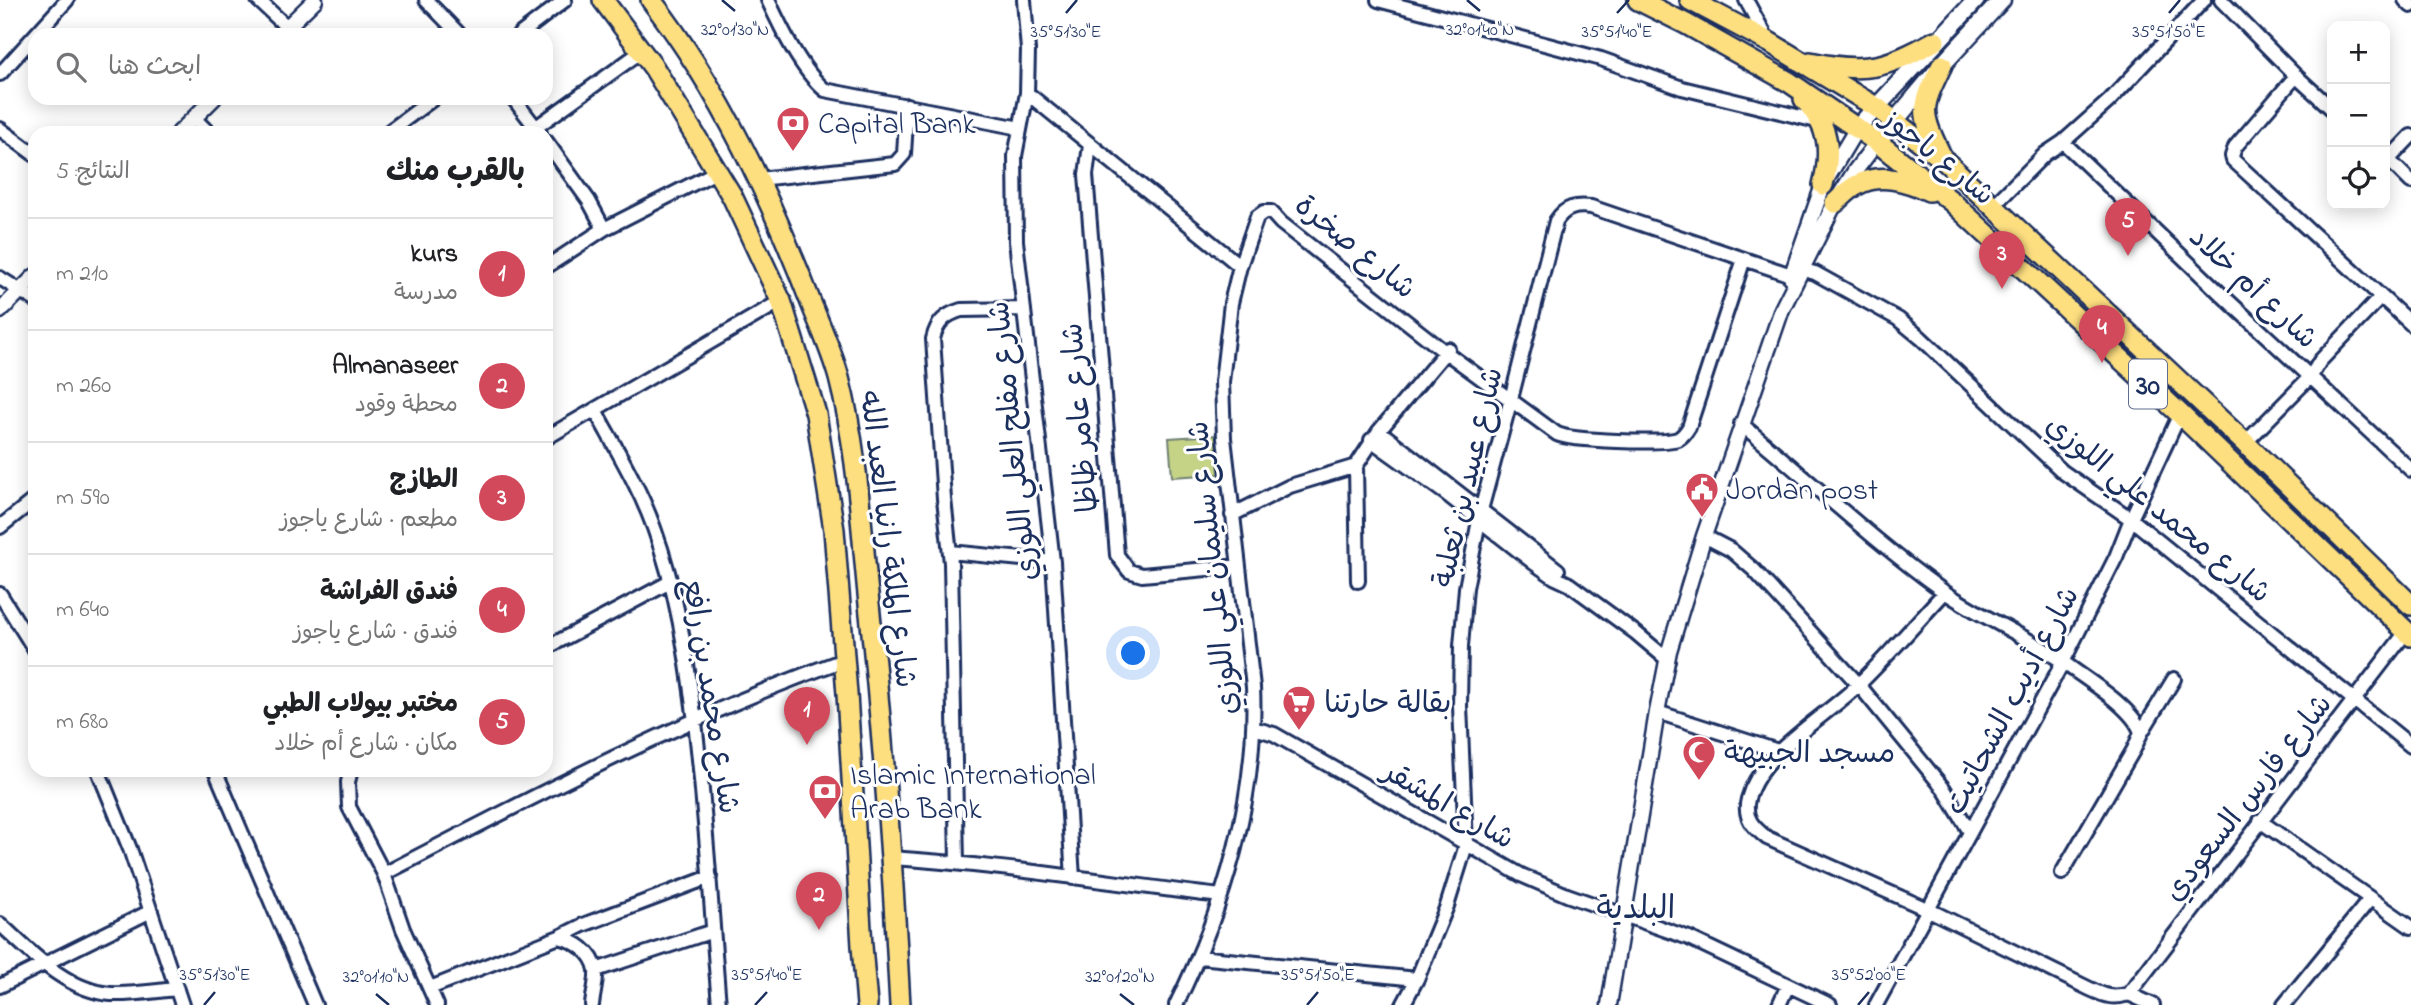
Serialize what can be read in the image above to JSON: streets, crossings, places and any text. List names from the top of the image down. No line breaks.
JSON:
{"streets":{"main road":["شارع ياجوز","30","شارع الملكة رانيا العبد الله"],"street":["شارع صخرة","شارع أم خلاد","شارع عامر ظاظا","شارع مفلح العلي اللوزي","شارع عبيد بن ثعلبة","شارع محمد علي اللوزي","شارع سليمان علي اللوزي","شارع محمد بن رافع","شارع أديب الشحاتيت","شارع فارس السعودي","شارع المشقر"]},"crossings":[["شارع ياجوز","شارع أديب الشحاتيت"],["شارع ياجوز","شارع فارس السعودي"],["شارع صخرة","شارع عبيد بن ثعلبة"],["شارع صخرة","شارع محمد علي اللوزي"],["شارع صخرة","شارع سليمان علي اللوزي"],["شارع عامر ظاظا","شارع سليمان علي اللوزي"],["شارع عبيد بن ثعلبة","شارع محمد علي اللوزي"],["شارع عبيد بن ثعلبة","شارع المشقر"],["شارع محمد علي اللوزي","شارع أديب الشحاتيت"],["شارع محمد علي اللوزي","شارع فارس السعودي"],["شارع سليمان علي اللوزي","شارع المشقر"]],"districts":["البلدية"],"places":{"bank":["Capital Bank","Islamic International Arab Bank"],"public building":["Jordan post"],"supermarket":["بقالة حارتنا"],"mosque":["مسجد الجبيهة"]},"page":{"map_buttons":["+","−"],"search":"ابحث هنا","heading":["بالقرب منك","النتائج: 5"],"pins":["5","3","4","1","2"],"list":[{"mark":"1","name":"kurs","note":"مدرسة","value":"210 m"},{"mark":"2","name":"Almanaseer","note":"محطة وقود","value":"260 m"},{"mark":"3","name":"الطازج","note":"مطعم · شارع ياجوز","value":"590 m"},{"mark":"4","name":"فندق الفراشة","note":"فندق · شارع ياجوز","value":"640 m"},{"mark":"5","name":"مختبر بيولاب الطبي","note":"مكان · شارع أم خلاد","value":"680 m"}]},"coordinates":["32°01'30\"N","32°01'40\"N","35°51'30\"E","35°51'40\"E","35°51'50\"E","35°52'00\"E","32°01'10\"N","32°01'20\"N"]}
